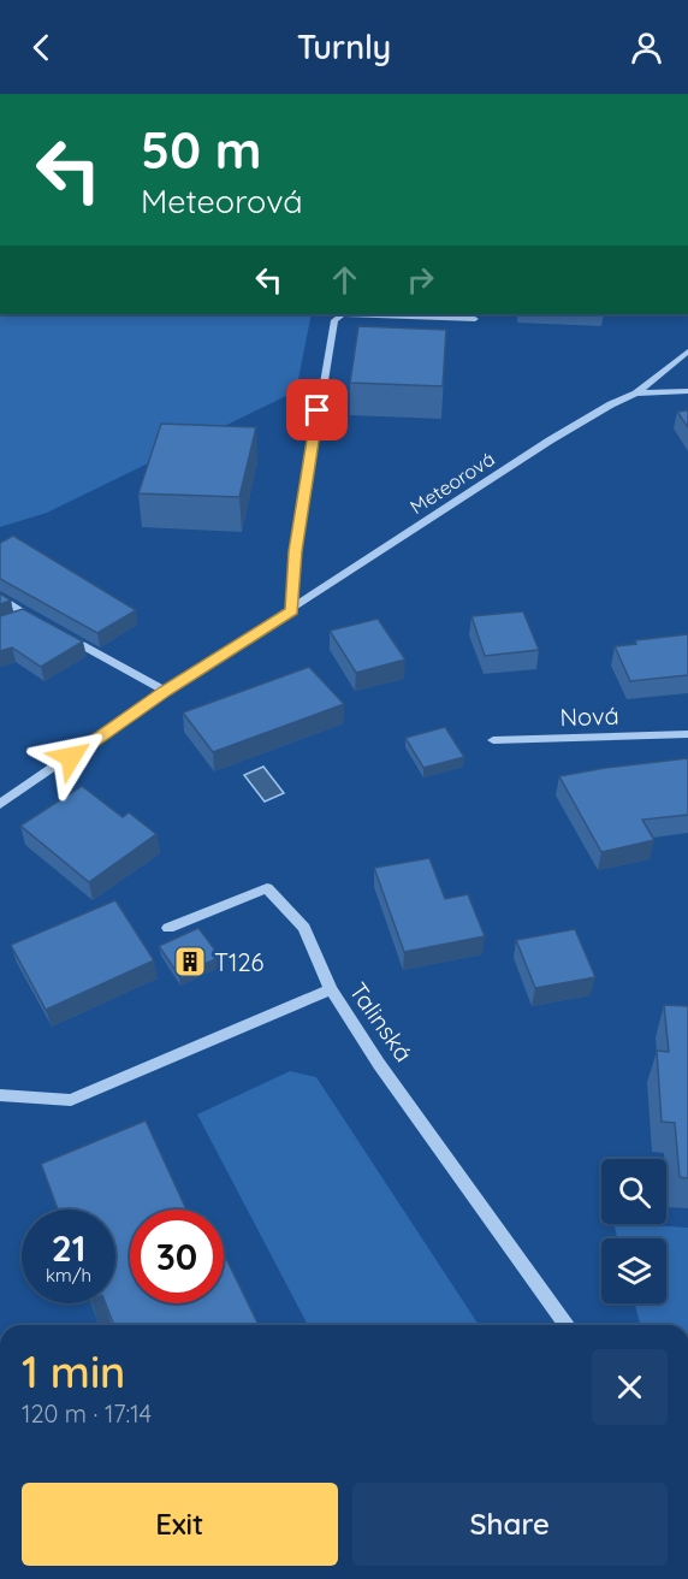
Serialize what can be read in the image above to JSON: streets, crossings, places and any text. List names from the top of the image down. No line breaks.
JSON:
{"streets":{"street":["Meteorová","Nová","Talinská"]},"places":{"building":["T126"]},"page":{"header":"Turnly","turn":["50 m","Meteorová"],"speed":"21 km/h","limit":"30","heading":["1 min","120 m · 17:14"],"buttons":["Exit","Share"]}}
